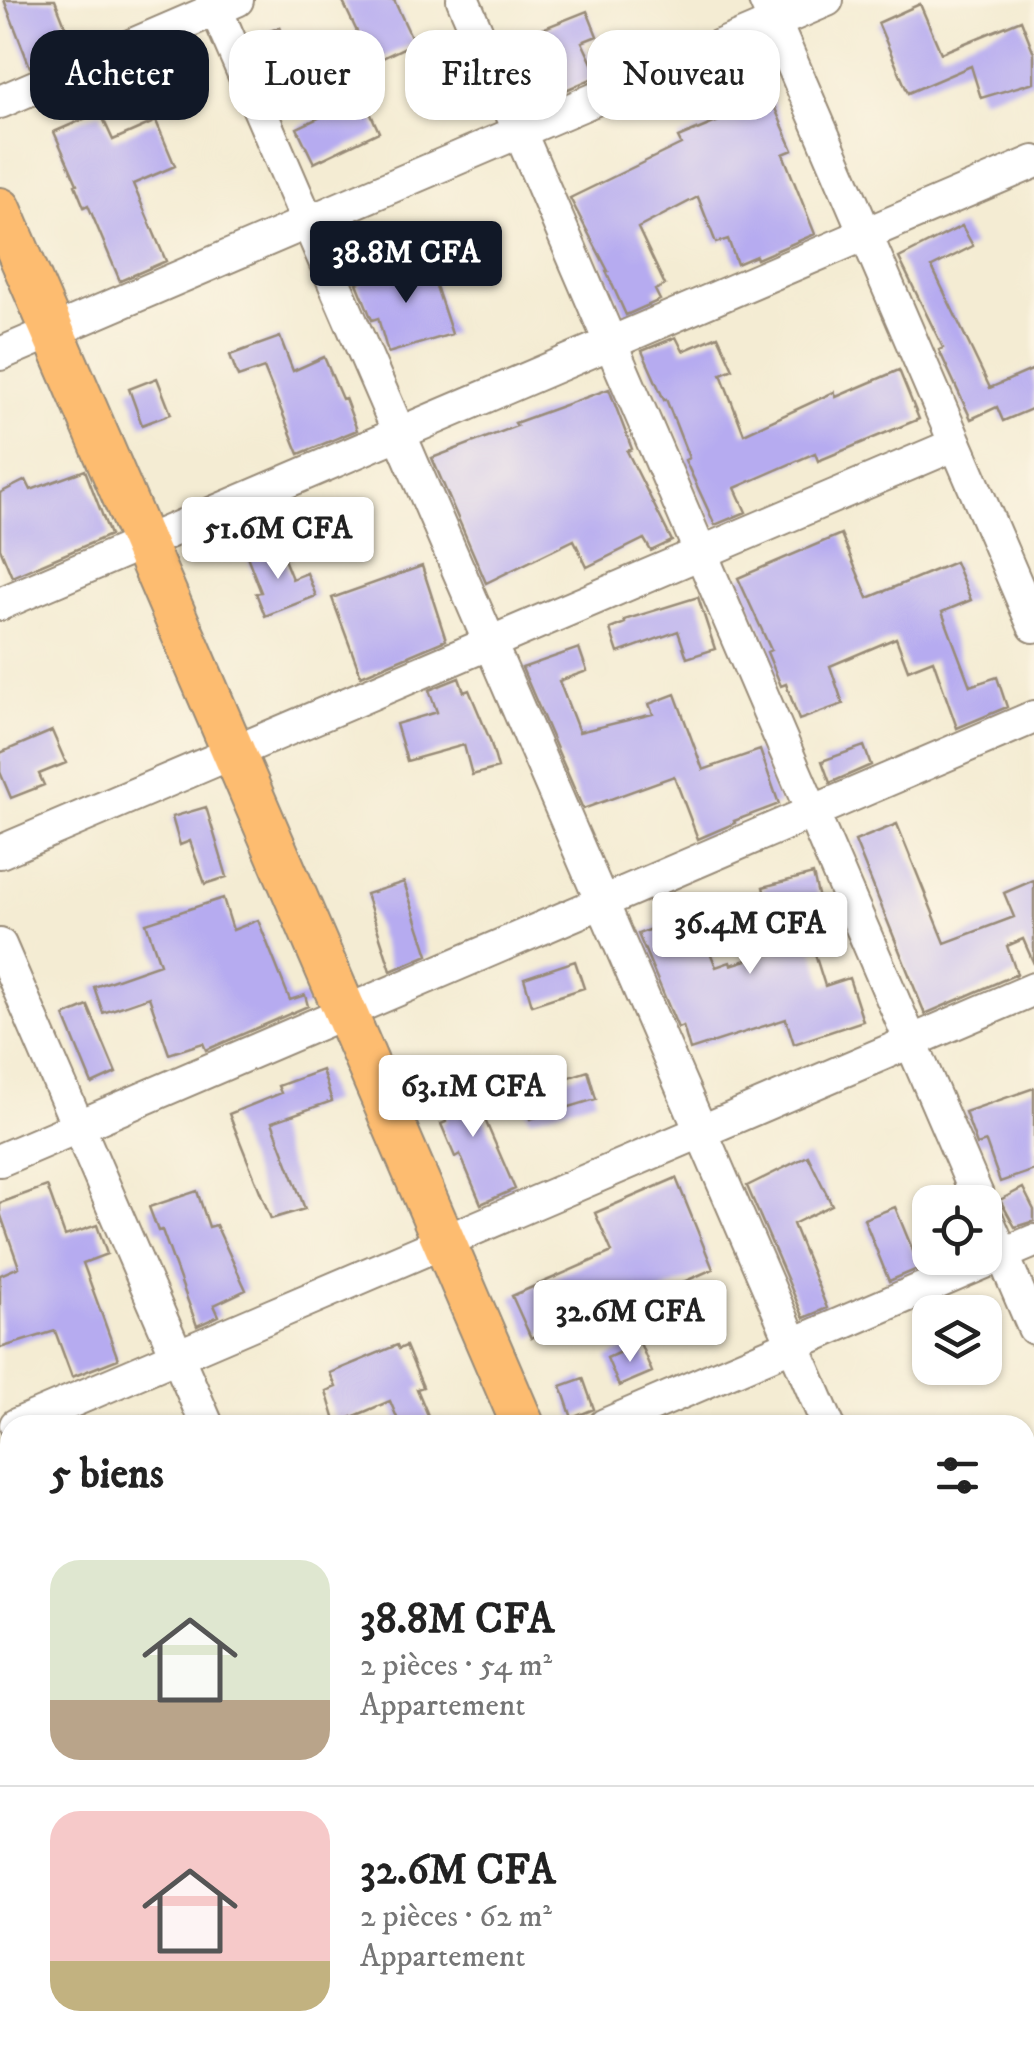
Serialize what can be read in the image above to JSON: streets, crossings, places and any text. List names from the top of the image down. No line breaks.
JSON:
{"page":{"chip":["Acheter","Louer","Filtres","Nouveau"],"price":["38.8M CFA","51.6M CFA","36.4M CFA","63.1M CFA","32.6M CFA"],"heading":"5 biens","list":[{"name":"38.8M CFA","note":"2 pièces · 54 m² · Appartement"},{"name":"32.6M CFA","note":"2 pièces · 62 m² · Appartement"}]}}
